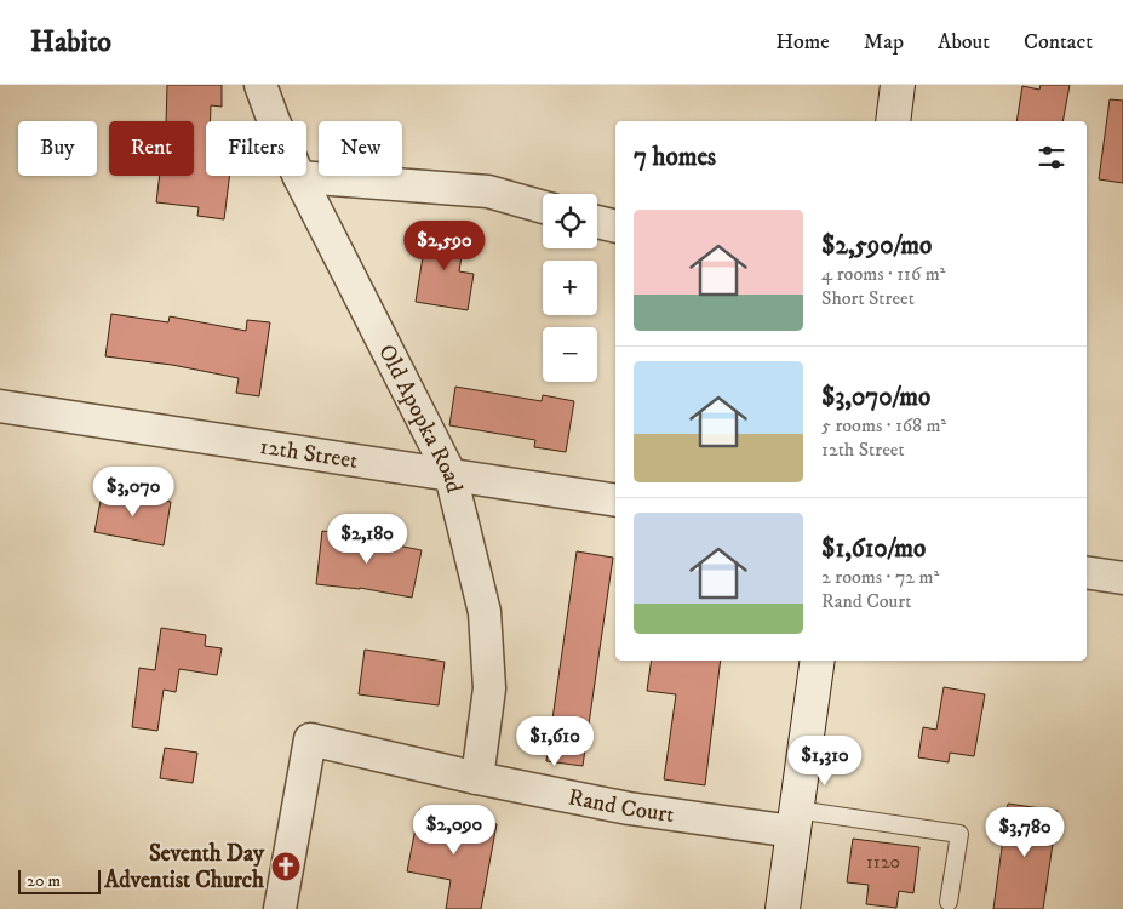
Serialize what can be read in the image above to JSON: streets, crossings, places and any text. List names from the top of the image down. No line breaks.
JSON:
{"streets":{"street":["Old Apopka Road","12th Street","Rand Court"]},"crossings":[["Old Apopka Road","12th Street"],["Old Apopka Road","Rand Court"]],"places":{"church":["Seventh Day Adventist Church"]},"house_numbers":["1120"],"scale_bar":"20 m","page":{"header":"Habito","nav":["Home","Map","About","Contact"],"chip":["Buy","Rent","Filters","New"],"heading":"7 homes","map_buttons":["+","−"],"list":[{"name":"$2,590/mo","note":"4 rooms · 116 m² · Short Street"},{"name":"$3,070/mo","note":"5 rooms · 168 m² · 12th Street"},{"name":"$1,610/mo","note":"2 rooms · 72 m² · Rand Court"}],"price":["$2,590","$3,070","$2,180","$1,610","$1,310","$2,090","$3,780"],"scale":"20 m"}}
